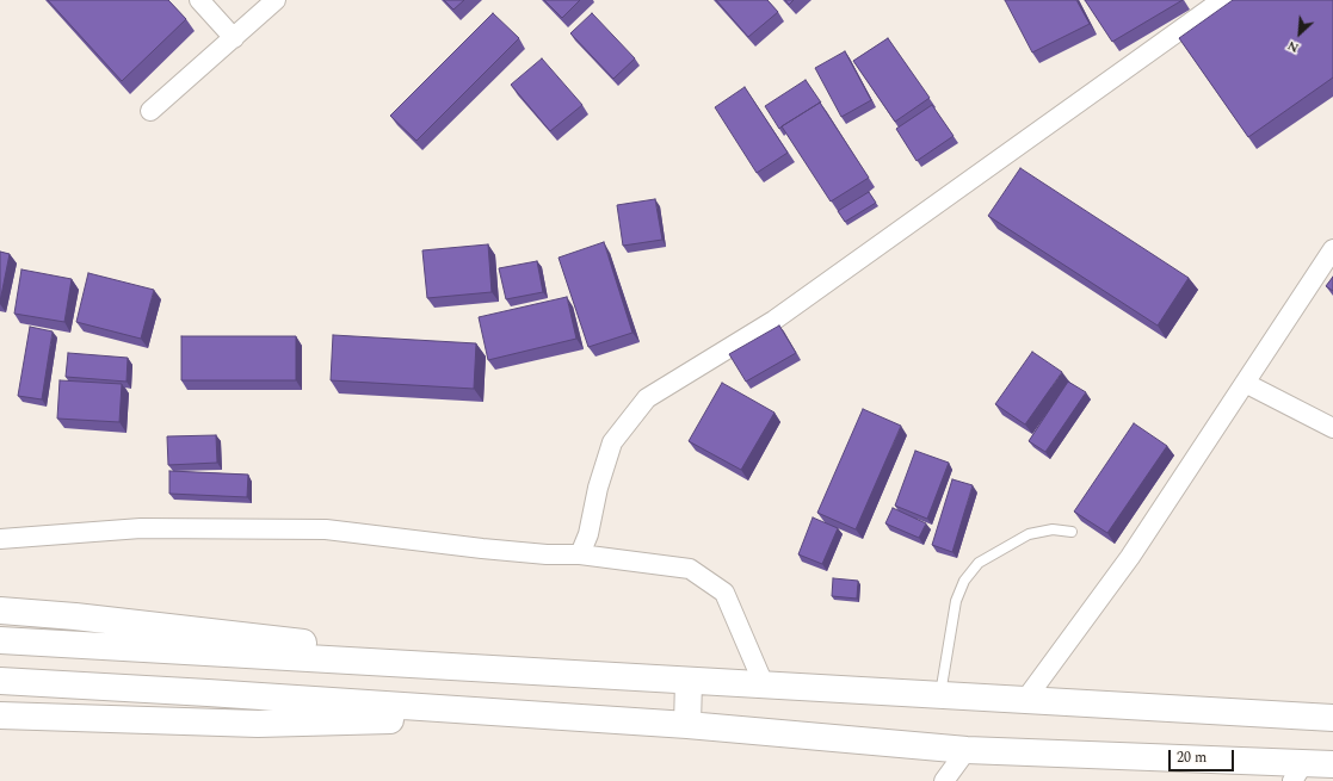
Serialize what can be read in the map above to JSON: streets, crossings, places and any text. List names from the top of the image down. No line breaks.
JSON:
{"scale_bar":"20 m","north":"bottom left"}
